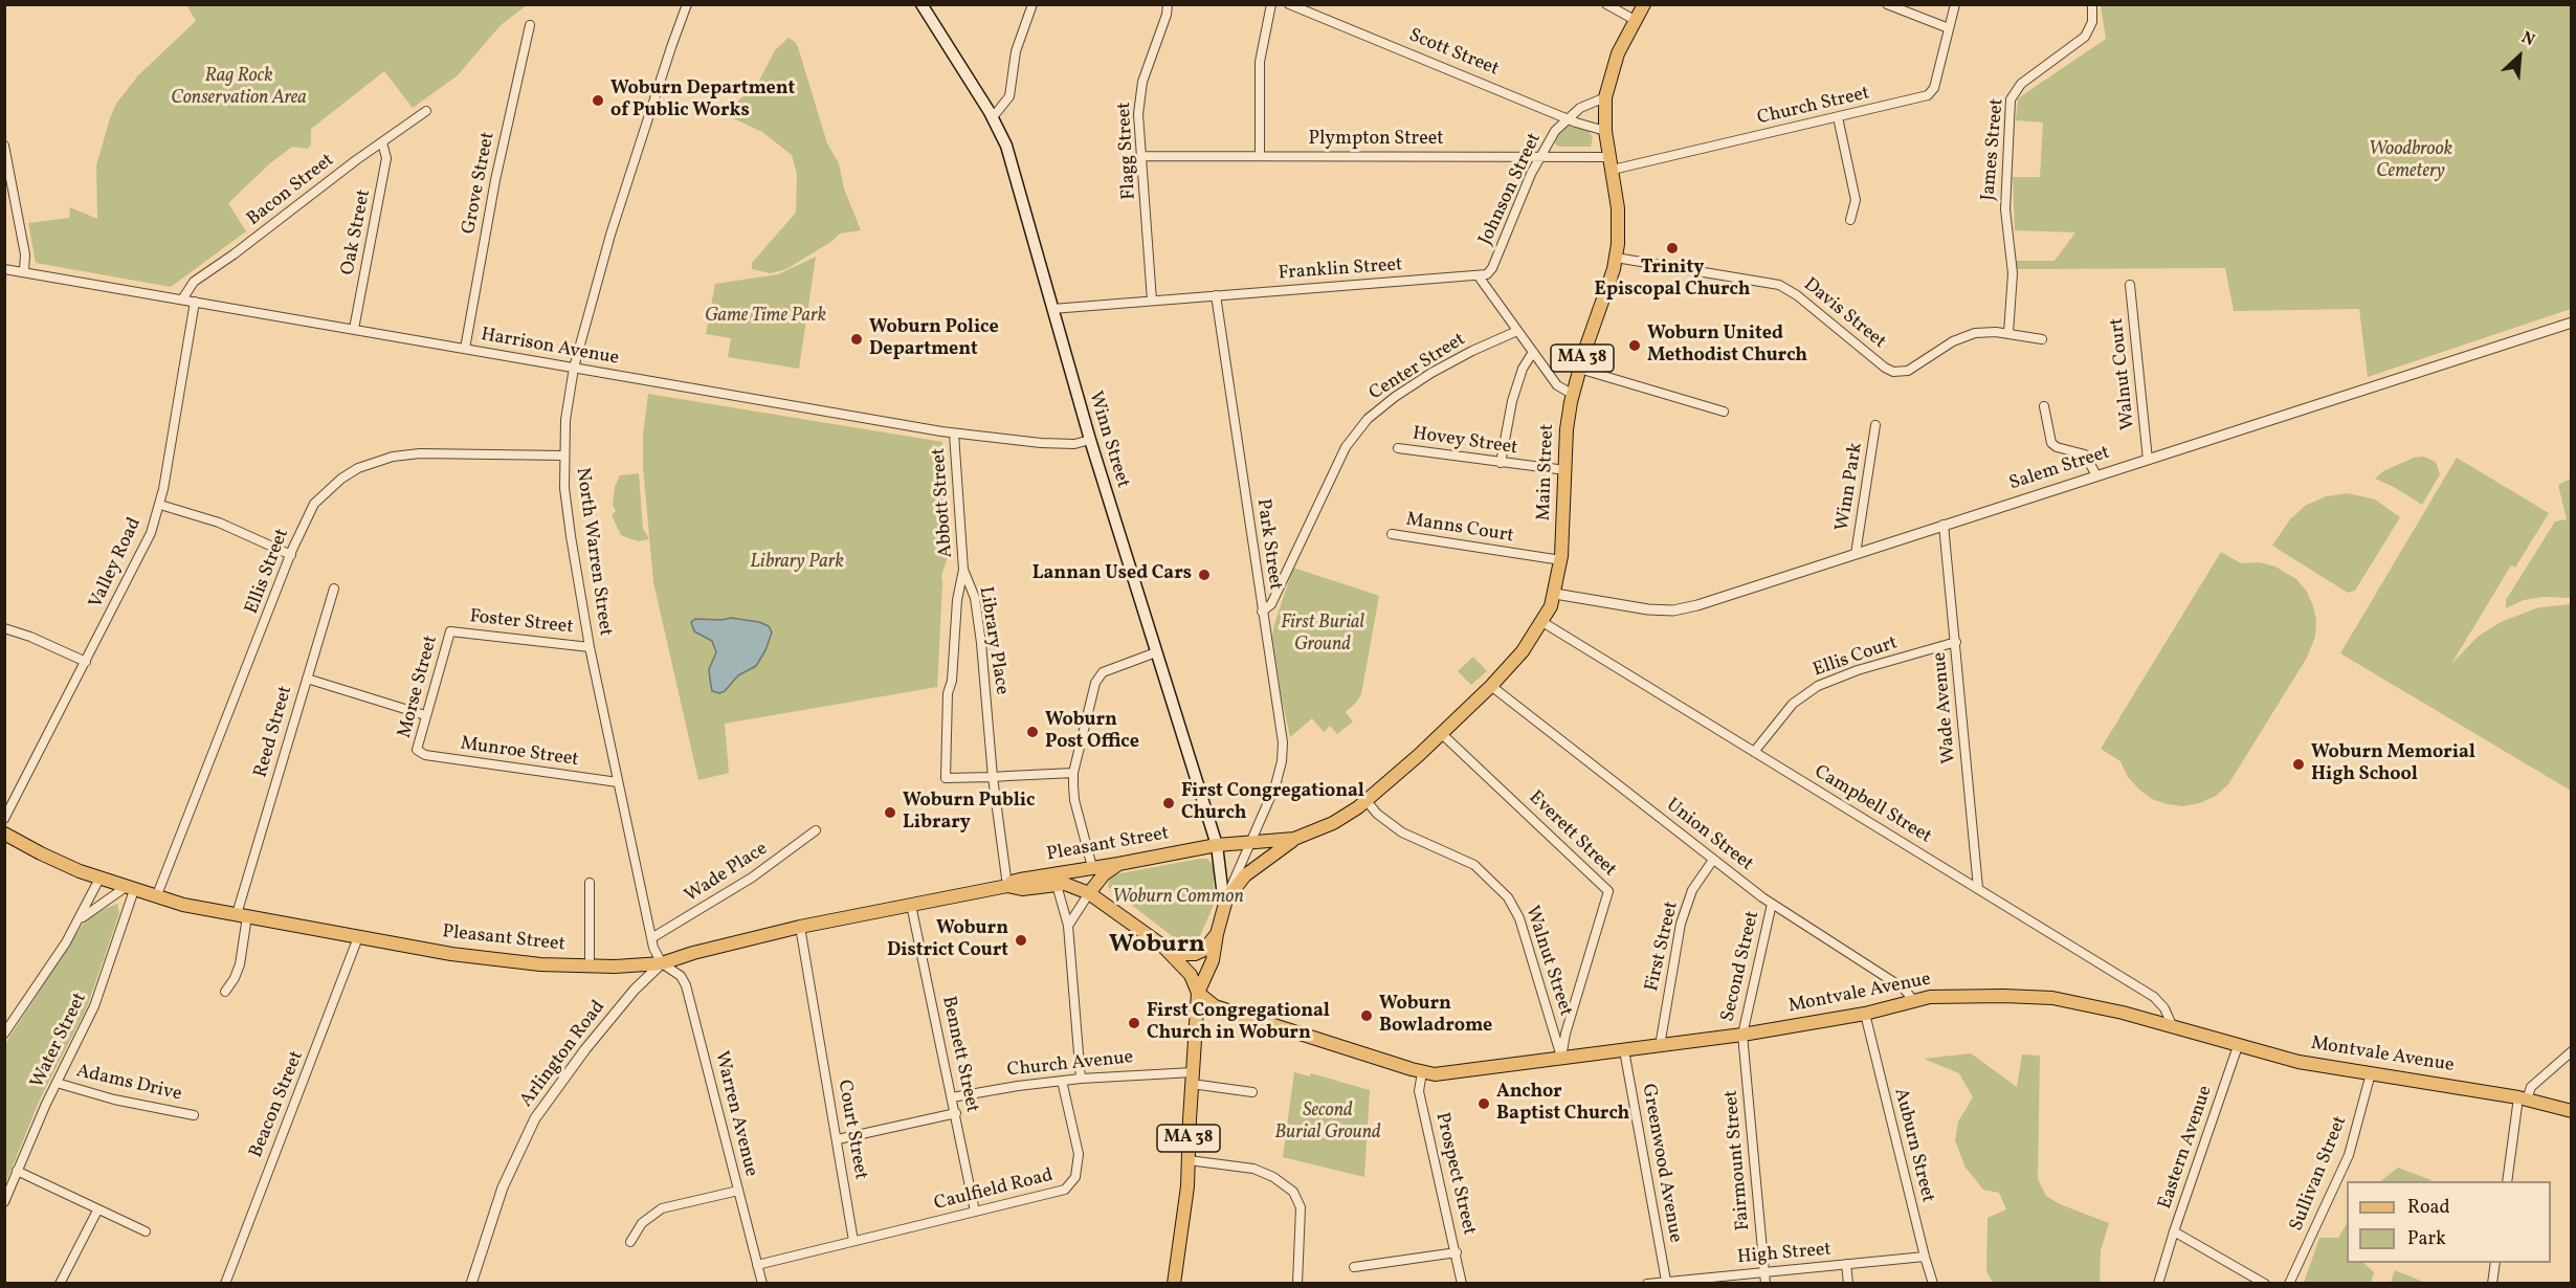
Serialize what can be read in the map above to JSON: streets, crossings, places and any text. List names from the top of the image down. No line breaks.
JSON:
{"streets":{"main road":["MA 38","Winn Street","Main Street","Pleasant Street","Montvale Avenue"],"street":["Scott Street","Church Street","Plympton Street","James Street","Flagg Street","Grove Street","Johnson Street","Bacon Street","Oak Street","Franklin Street","Davis Street","Harrison Avenue","Center Street","Walnut Court","Hovey Street","Salem Street","Winn Park","Abbott Street","Manns Court","Park Street","North Warren Street","Valley Road","Ellis Street","Foster Street","Library Place","Ellis Court","Morse Street","Wade Avenue","Reed Street","Munroe Street","Campbell Street","Everett Street","Union Street","Wade Place","First Street","Walnut Street","Second Street","Water Street","Arlington Road","Bennett Street","Church Avenue","Adams Drive","Beacon Street","Warren Avenue","Court Street","Auburn Street","Eastern Avenue","Fairmount Street","Greenwood Avenue","Prospect Street","Sullivan Street","Caulfield Road","High Street"]},"crossings":[["Scott Street","Johnson Street"],["Scott Street","Main Street"],["Church Street","Plympton Street"],["Church Street","Main Street"],["Plympton Street","Flagg Street"],["Plympton Street","Johnson Street"],["Plympton Street","Main Street"],["James Street","Davis Street"],["Flagg Street","Franklin Street"],["Grove Street","Harrison Avenue"],["Johnson Street","Franklin Street"],["Johnson Street","Main Street"],["Bacon Street","Oak Street"],["Bacon Street","Harrison Avenue"],["Oak Street","Harrison Avenue"],["Franklin Street","Winn Street"],["Franklin Street","Park Street"],["Davis Street","Main Street"],["Harrison Avenue","Winn Street"],["Harrison Avenue","Abbott Street"],["Harrison Avenue","North Warren Street"],["Harrison Avenue","Valley Road"],["Center Street","Park Street"],["Walnut Court","Salem Street"],["Winn Street","Main Street"],["Winn Street","Park Street"],["Winn Street","Pleasant Street"],["Hovey Street","Main Street"],["Salem Street","Main Street"],["Salem Street","Winn Park"],["Salem Street","Wade Avenue"],["Main Street","Manns Court"],["Main Street","Park Street"],["Main Street","Campbell Street"],["Main Street","Everett Street"],["Main Street","Union Street"],["Main Street","Pleasant Street"],["Main Street","Walnut Street"],["Main Street","Montvale Avenue"],["Main Street","Church Avenue"],["Abbott Street","Library Place"],["North Warren Street","Ellis Street"],["North Warren Street","Foster Street"],["North Warren Street","Munroe Street"],["North Warren Street","Pleasant Street"],["North Warren Street","Wade Place"],["North Warren Street","Arlington Road"],["North Warren Street","Warren Avenue"],["Ellis Street","Pleasant Street"],["Foster Street","Morse Street"],["Ellis Court","Wade Avenue"],["Ellis Court","Campbell Street"],["Morse Street","Reed Street"],["Morse Street","Munroe Street"],["Wade Avenue","Campbell Street"],["Reed Street","Pleasant Street"],["Campbell Street","Montvale Avenue"],["Everett Street","Walnut Street"],["Everett Street","Montvale Avenue"],["Union Street","First Street"],["Union Street","Second Street"],["Union Street","Montvale Avenue"],["Pleasant Street","Water Street"],["Pleasant Street","Arlington Road"],["Pleasant Street","Bennett Street"],["Pleasant Street","Beacon Street"],["Pleasant Street","Warren Avenue"],["Pleasant Street","Court Street"],["First Street","Montvale Avenue"],["Walnut Street","Montvale Avenue"],["Second Street","Montvale Avenue"],["Second Street","Fairmount Street"],["Montvale Avenue","Auburn Street"],["Montvale Avenue","Eastern Avenue"],["Montvale Avenue","Fairmount Street"],["Montvale Avenue","Greenwood Avenue"],["Montvale Avenue","Prospect Street"],["Montvale Avenue","Sullivan Street"],["Water Street","Adams Drive"],["Arlington Road","Warren Avenue"],["Bennett Street","Church Avenue"],["Bennett Street","Caulfield Road"],["Church Avenue","Caulfield Road"],["Court Street","Caulfield Road"],["Auburn Street","High Street"],["Fairmount Street","High Street"],["Greenwood Avenue","High Street"]],"districts":["Woburn"],"parks":["Rag Rock Conservation Area","Woodbrook Cemetery","Game Time Park","Library Park","First Burial Ground","Woburn Common","Second Burial Ground"],"places":["Woburn Department of Public Works","Trinity Episcopal Church","Woburn Police Department","Woburn United Methodist Church","Lannan Used Cars","Woburn Post Office","Woburn Memorial High School","First Congregational Church","Woburn Public Library","Woburn District Court","Woburn Bowladrome","First Congregational Church in Woburn","Anchor Baptist Church"],"legend":["Road","Park"],"north":"top right"}
